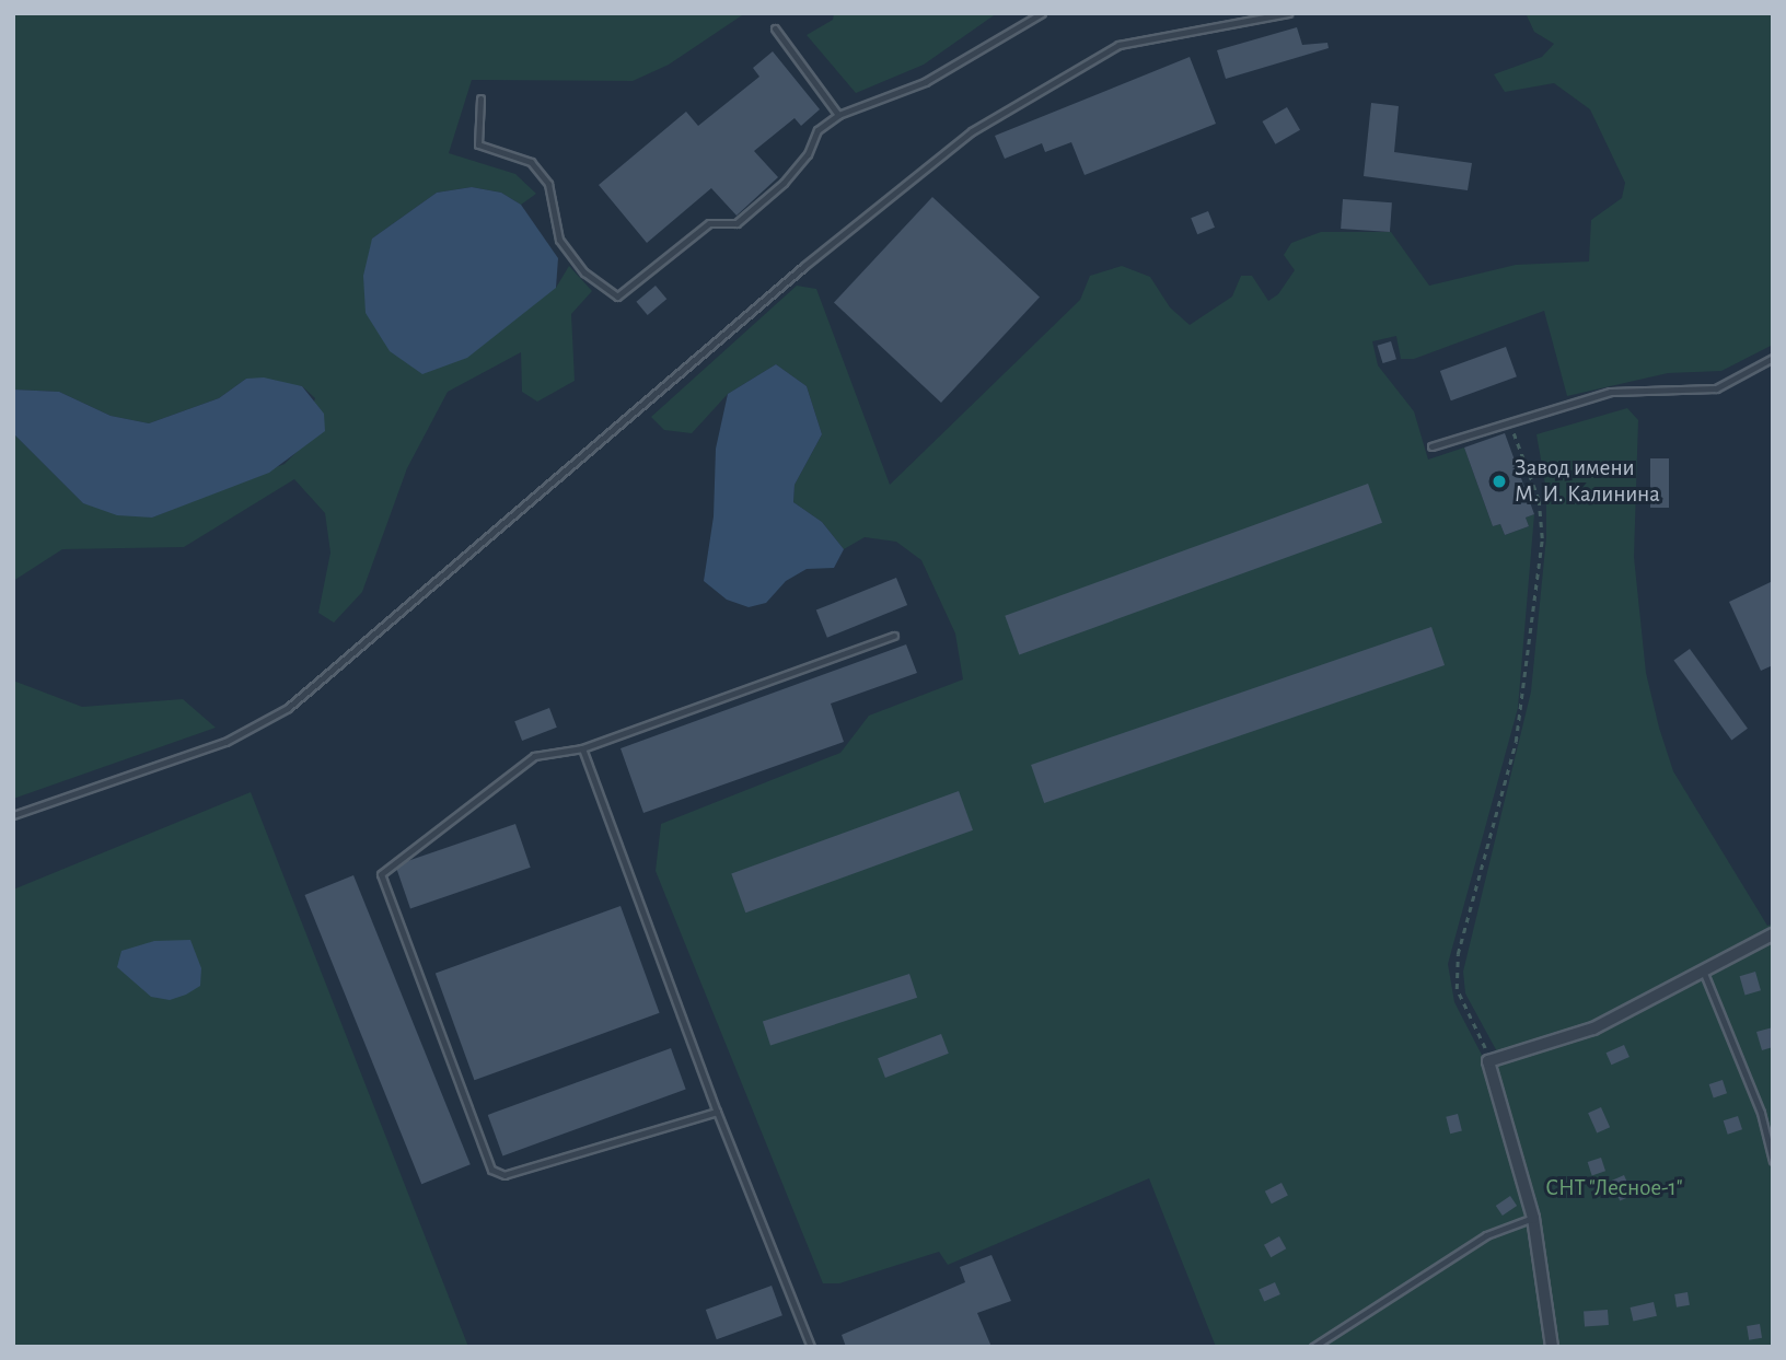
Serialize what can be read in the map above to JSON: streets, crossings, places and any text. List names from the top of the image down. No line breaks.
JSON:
{"parks":["СНТ \"Лесное-1\""],"places":["Завод имени М. И. Калинина"]}
